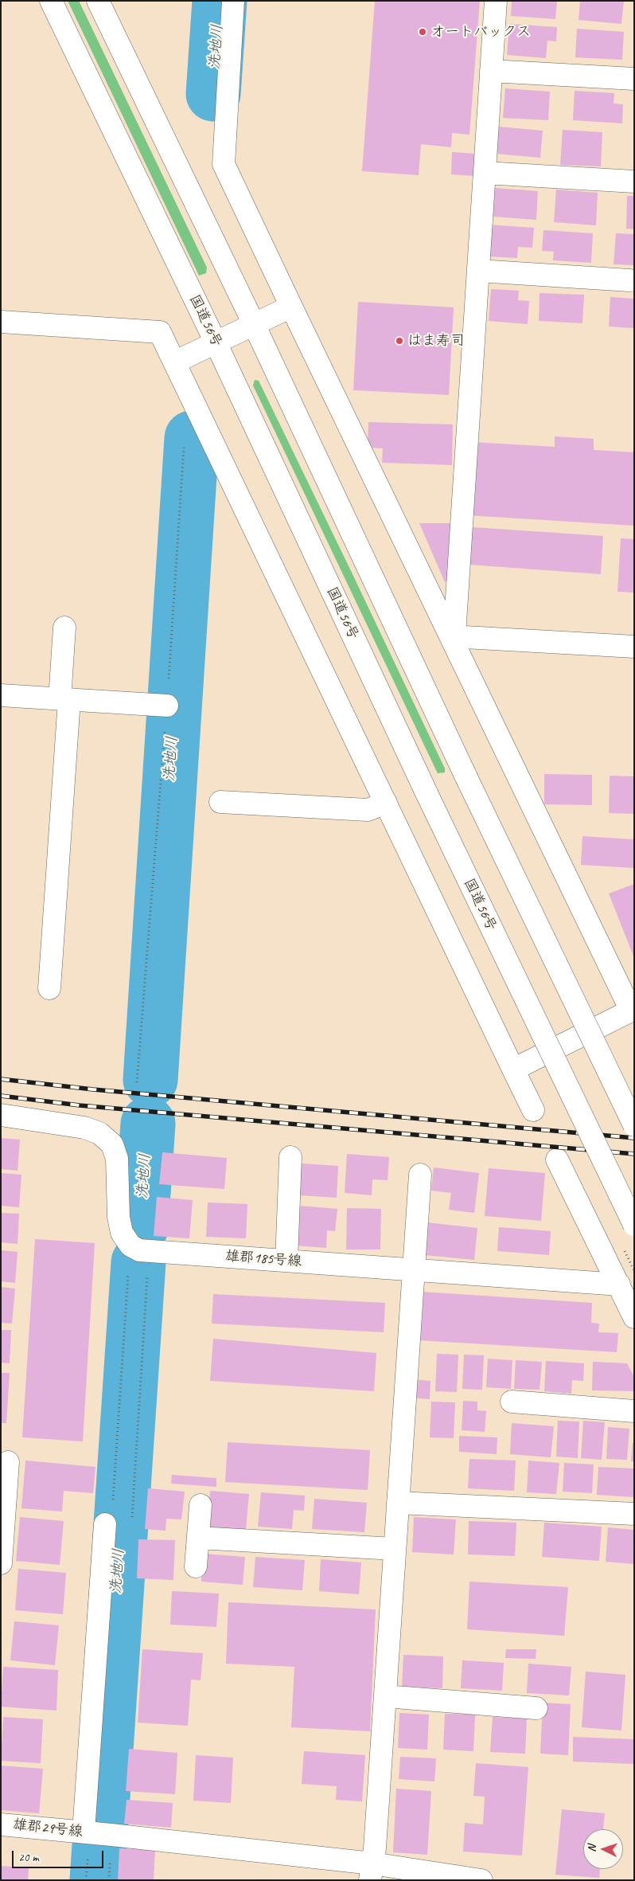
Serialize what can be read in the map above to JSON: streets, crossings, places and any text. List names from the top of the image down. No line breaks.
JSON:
{"streets":{"main road":["国道56号","雄郡185号線","雄郡29号線"]},"water":["洗地川"],"places":["オートバックス","はま寿司"],"scale_bar":"20 m","north":"left"}
